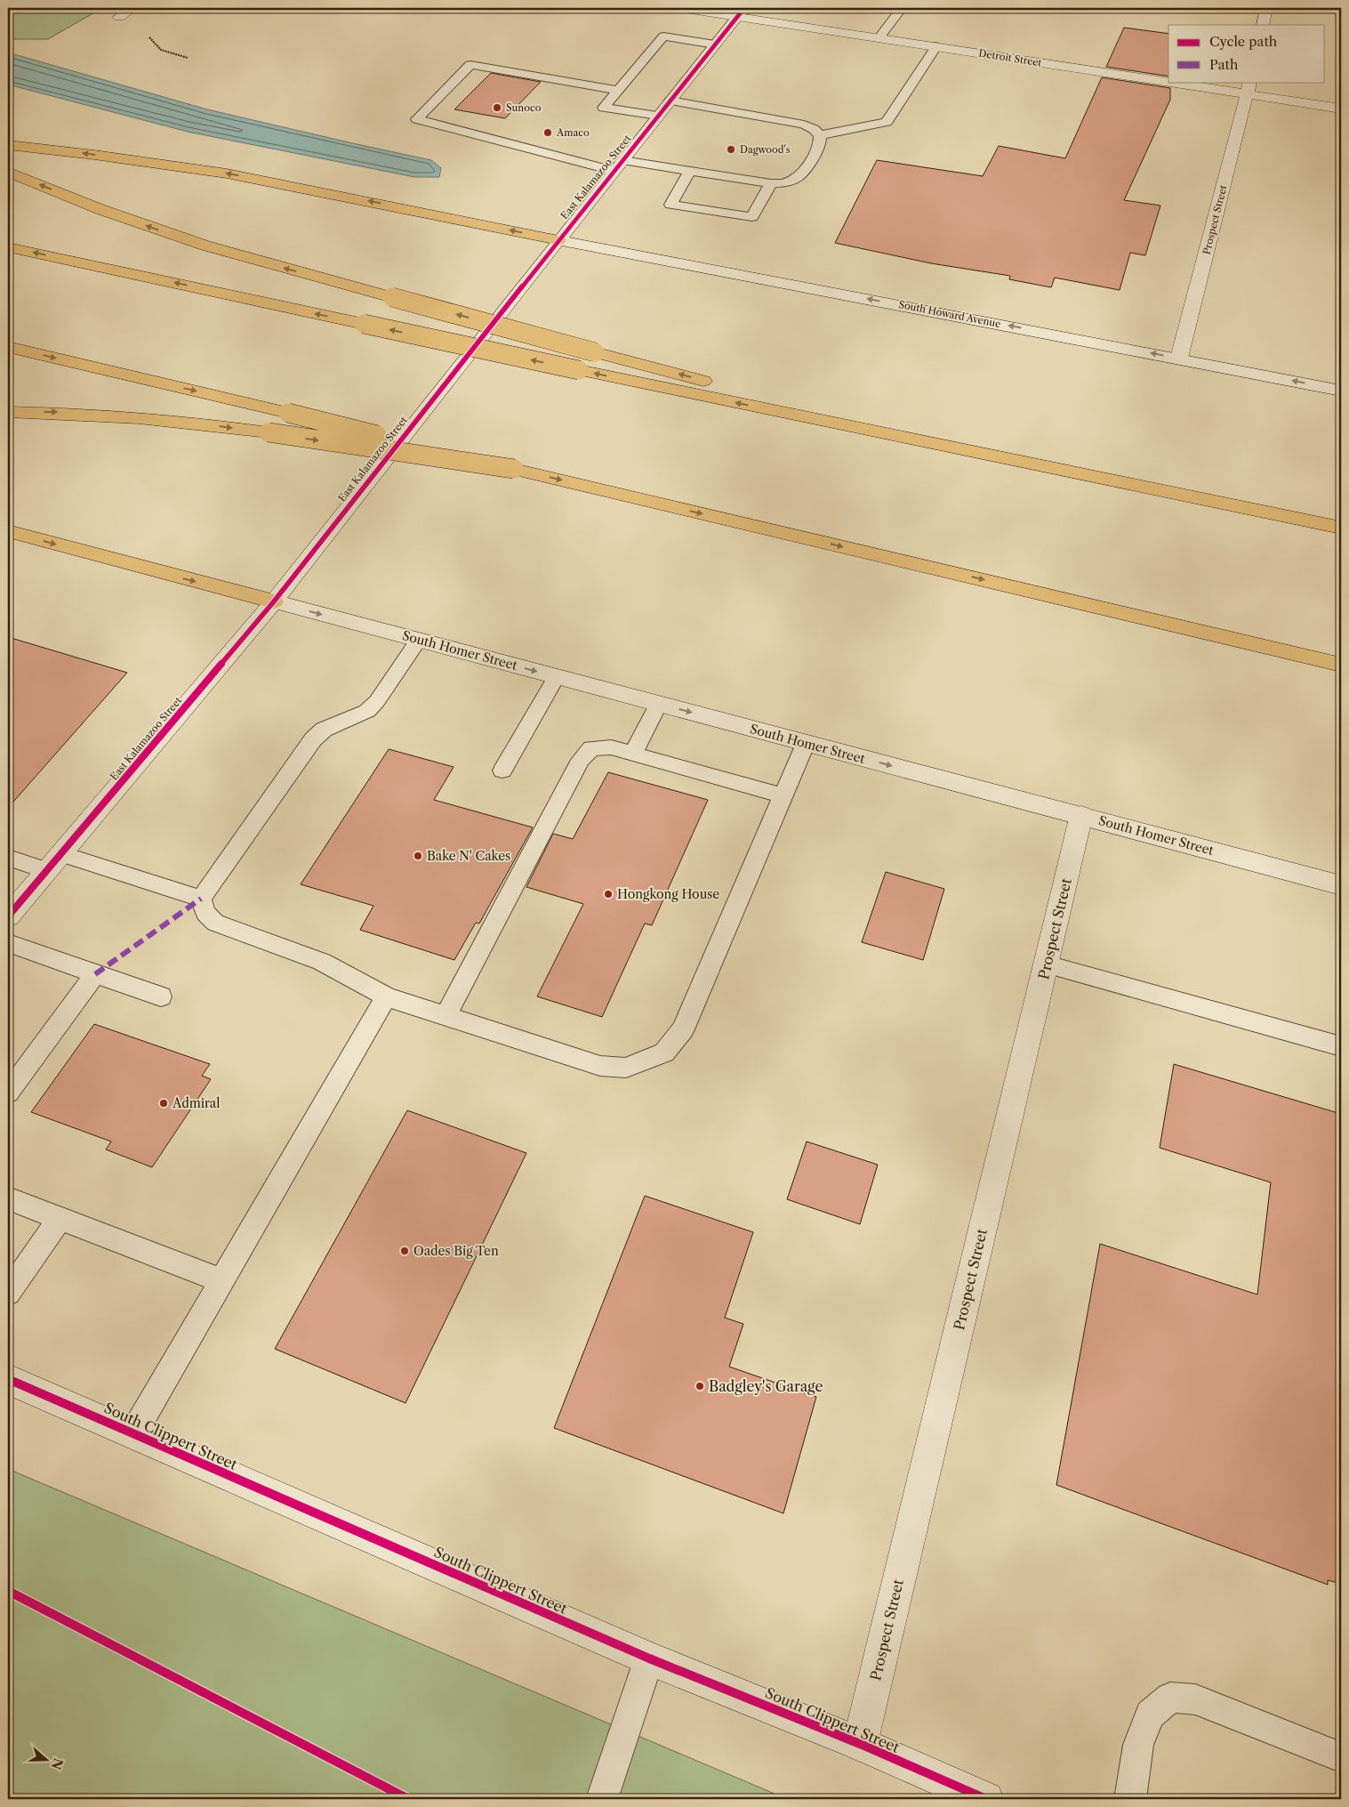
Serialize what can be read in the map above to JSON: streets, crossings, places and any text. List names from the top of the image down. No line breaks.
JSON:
{"streets":{"street":["Detroit Street","East Kalamazoo Street","Prospect Street","South Howard Avenue","South Homer Street","South Clippert Street"]},"crossings":[["Detroit Street","East Kalamazoo Street"],["Detroit Street","Prospect Street"],["East Kalamazoo Street","South Howard Avenue"],["East Kalamazoo Street","South Homer Street"],["Prospect Street","South Howard Avenue"],["Prospect Street","South Homer Street"],["Prospect Street","South Clippert Street"]],"one_way":["South Howard Avenue","South Homer Street"],"places":["Sunoco","Amaco","Dagwood's","Bake N' Cakes","Hongkong House","Admiral","Oades Big Ten","Badgley's Garage"],"legend":["Cycle path","Path"],"north":"right"}
